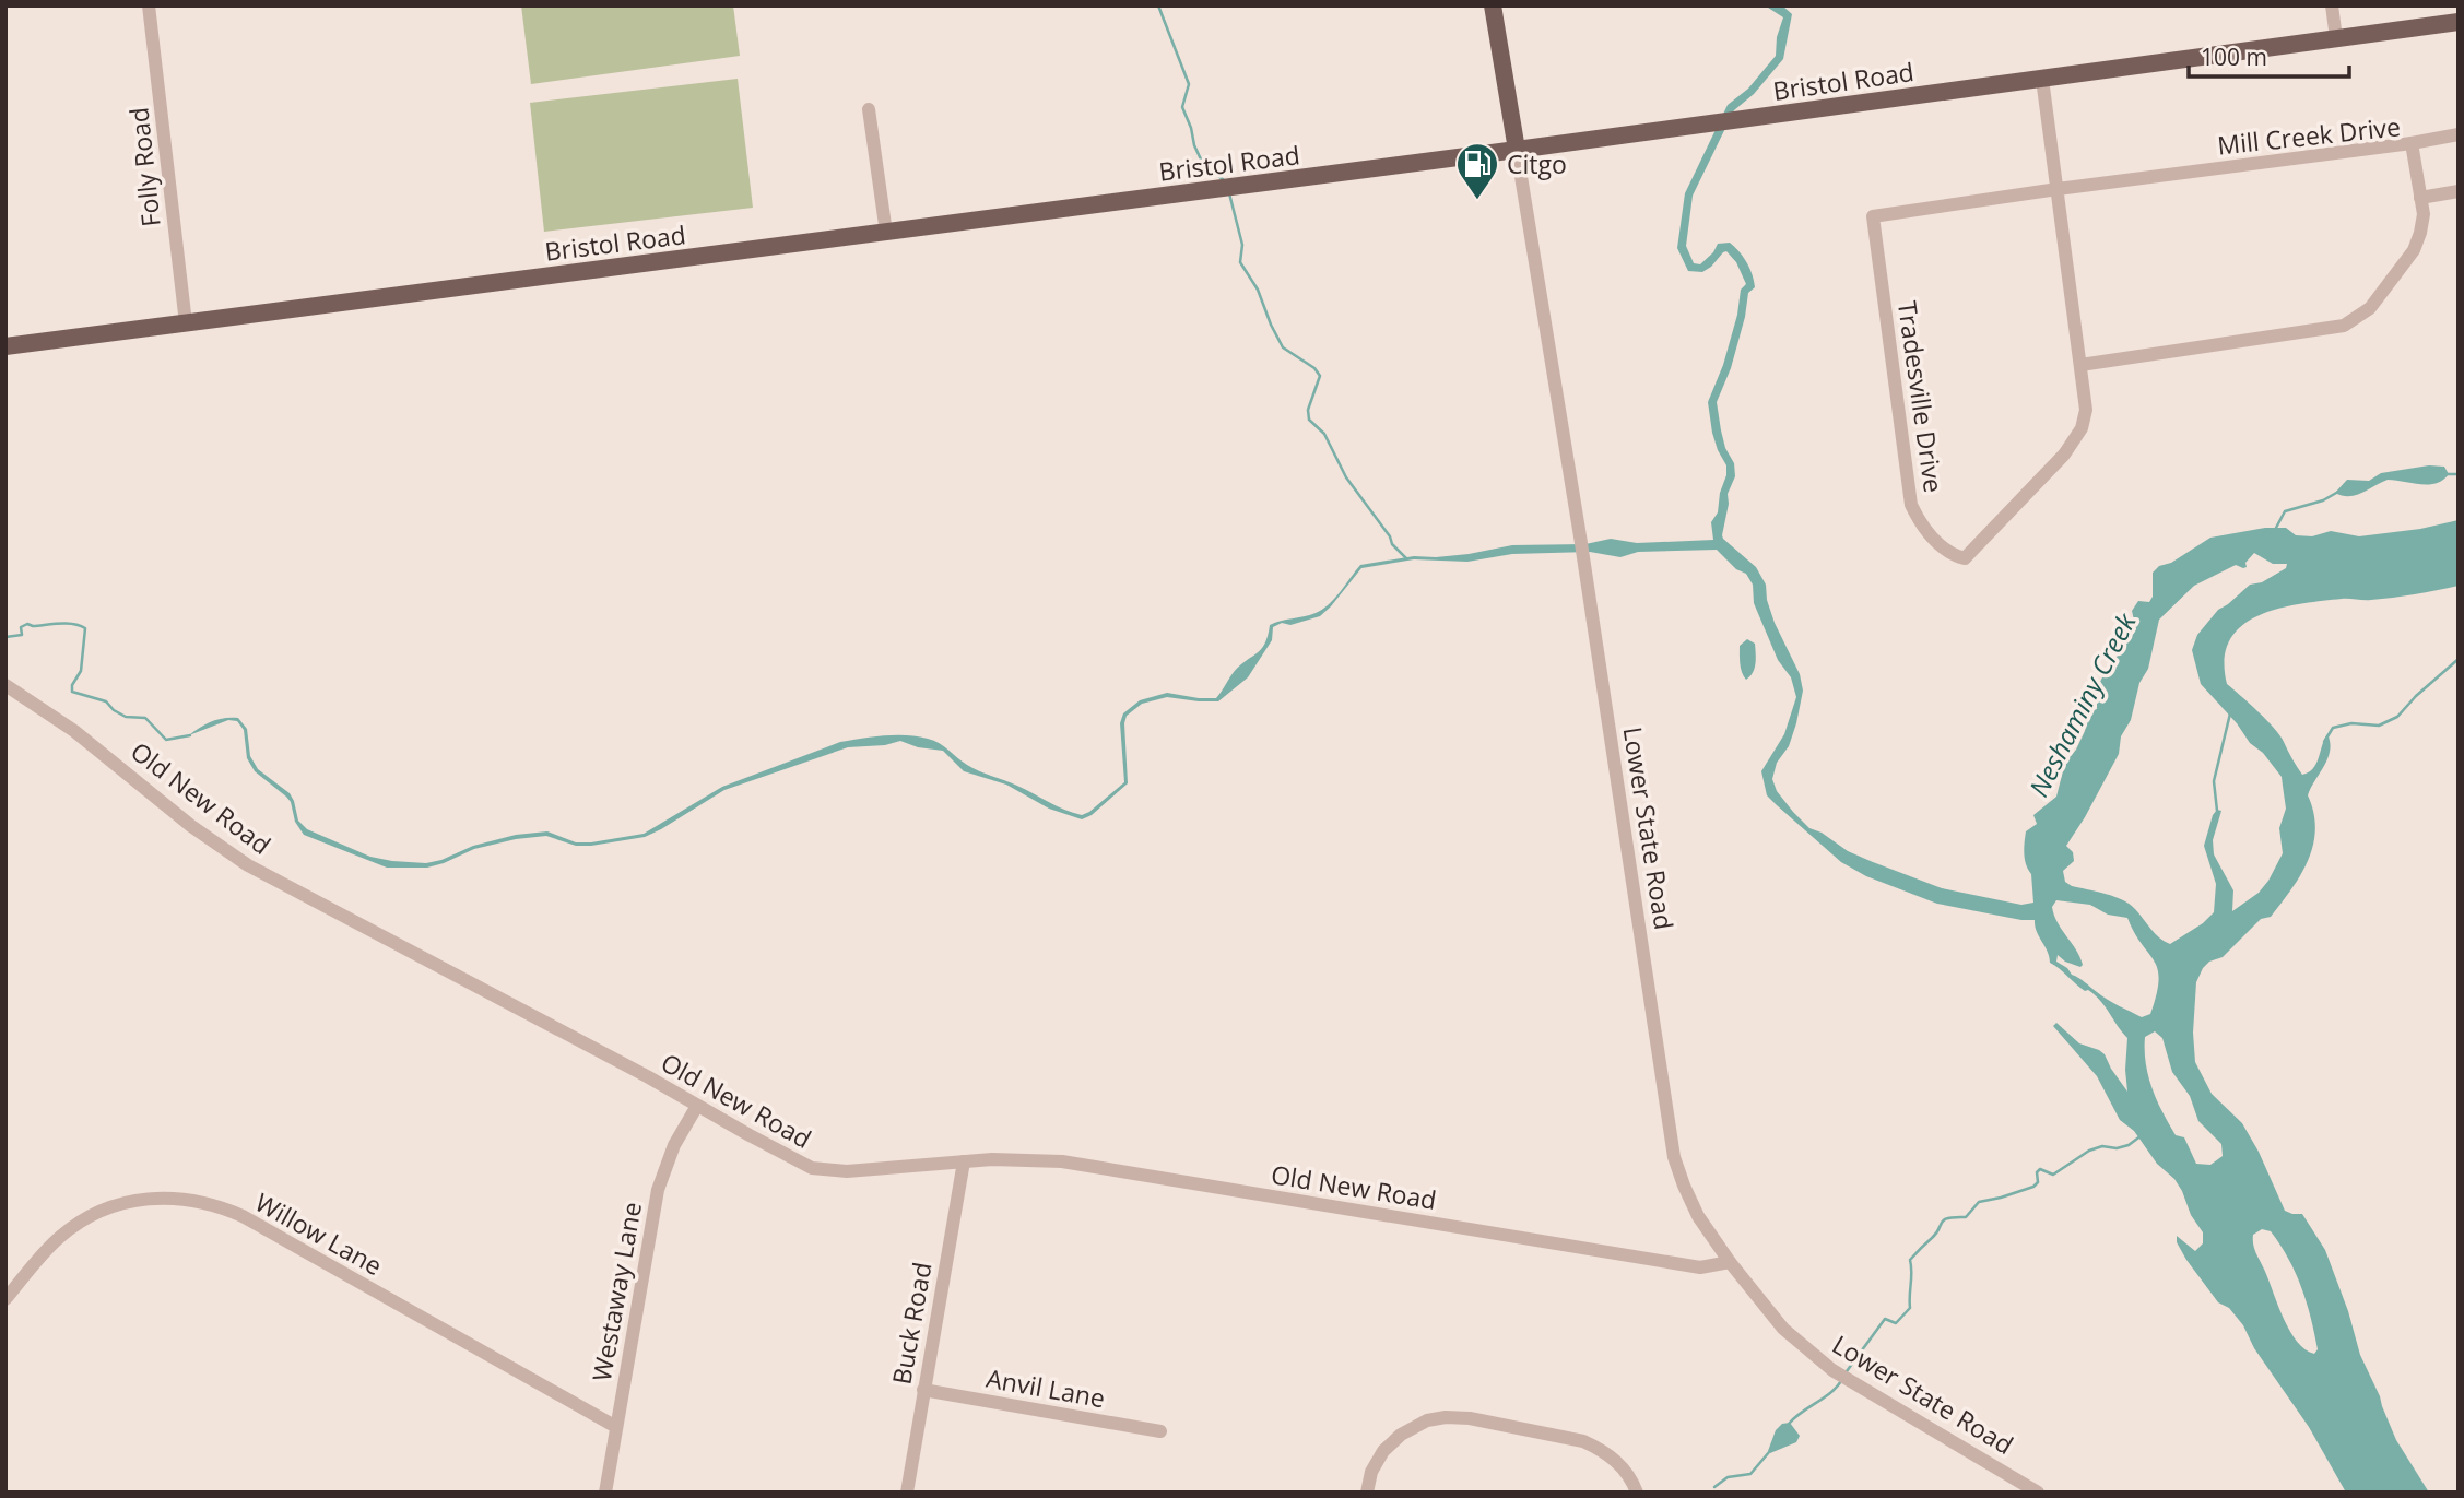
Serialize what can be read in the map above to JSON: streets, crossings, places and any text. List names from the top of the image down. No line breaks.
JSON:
{"streets":{"main road":["Bristol Road","Lower State Road"],"street":["Mill Creek Drive","Folly Road","Tradesville Drive","Old New Road","Willow Lane","Westaway Lane","Buck Road","Anvil Lane"]},"crossings":[["Bristol Road","Folly Road"],["Bristol Road","Tradesville Drive"],["Bristol Road","Lower State Road"],["Mill Creek Drive","Tradesville Drive"],["Old New Road","Lower State Road"],["Old New Road","Westaway Lane"],["Old New Road","Buck Road"],["Willow Lane","Westaway Lane"],["Buck Road","Anvil Lane"]],"water":["Neshaminy Creek"],"places":{"fuel station":["Citgo"]},"scale_bar":"100 m"}
